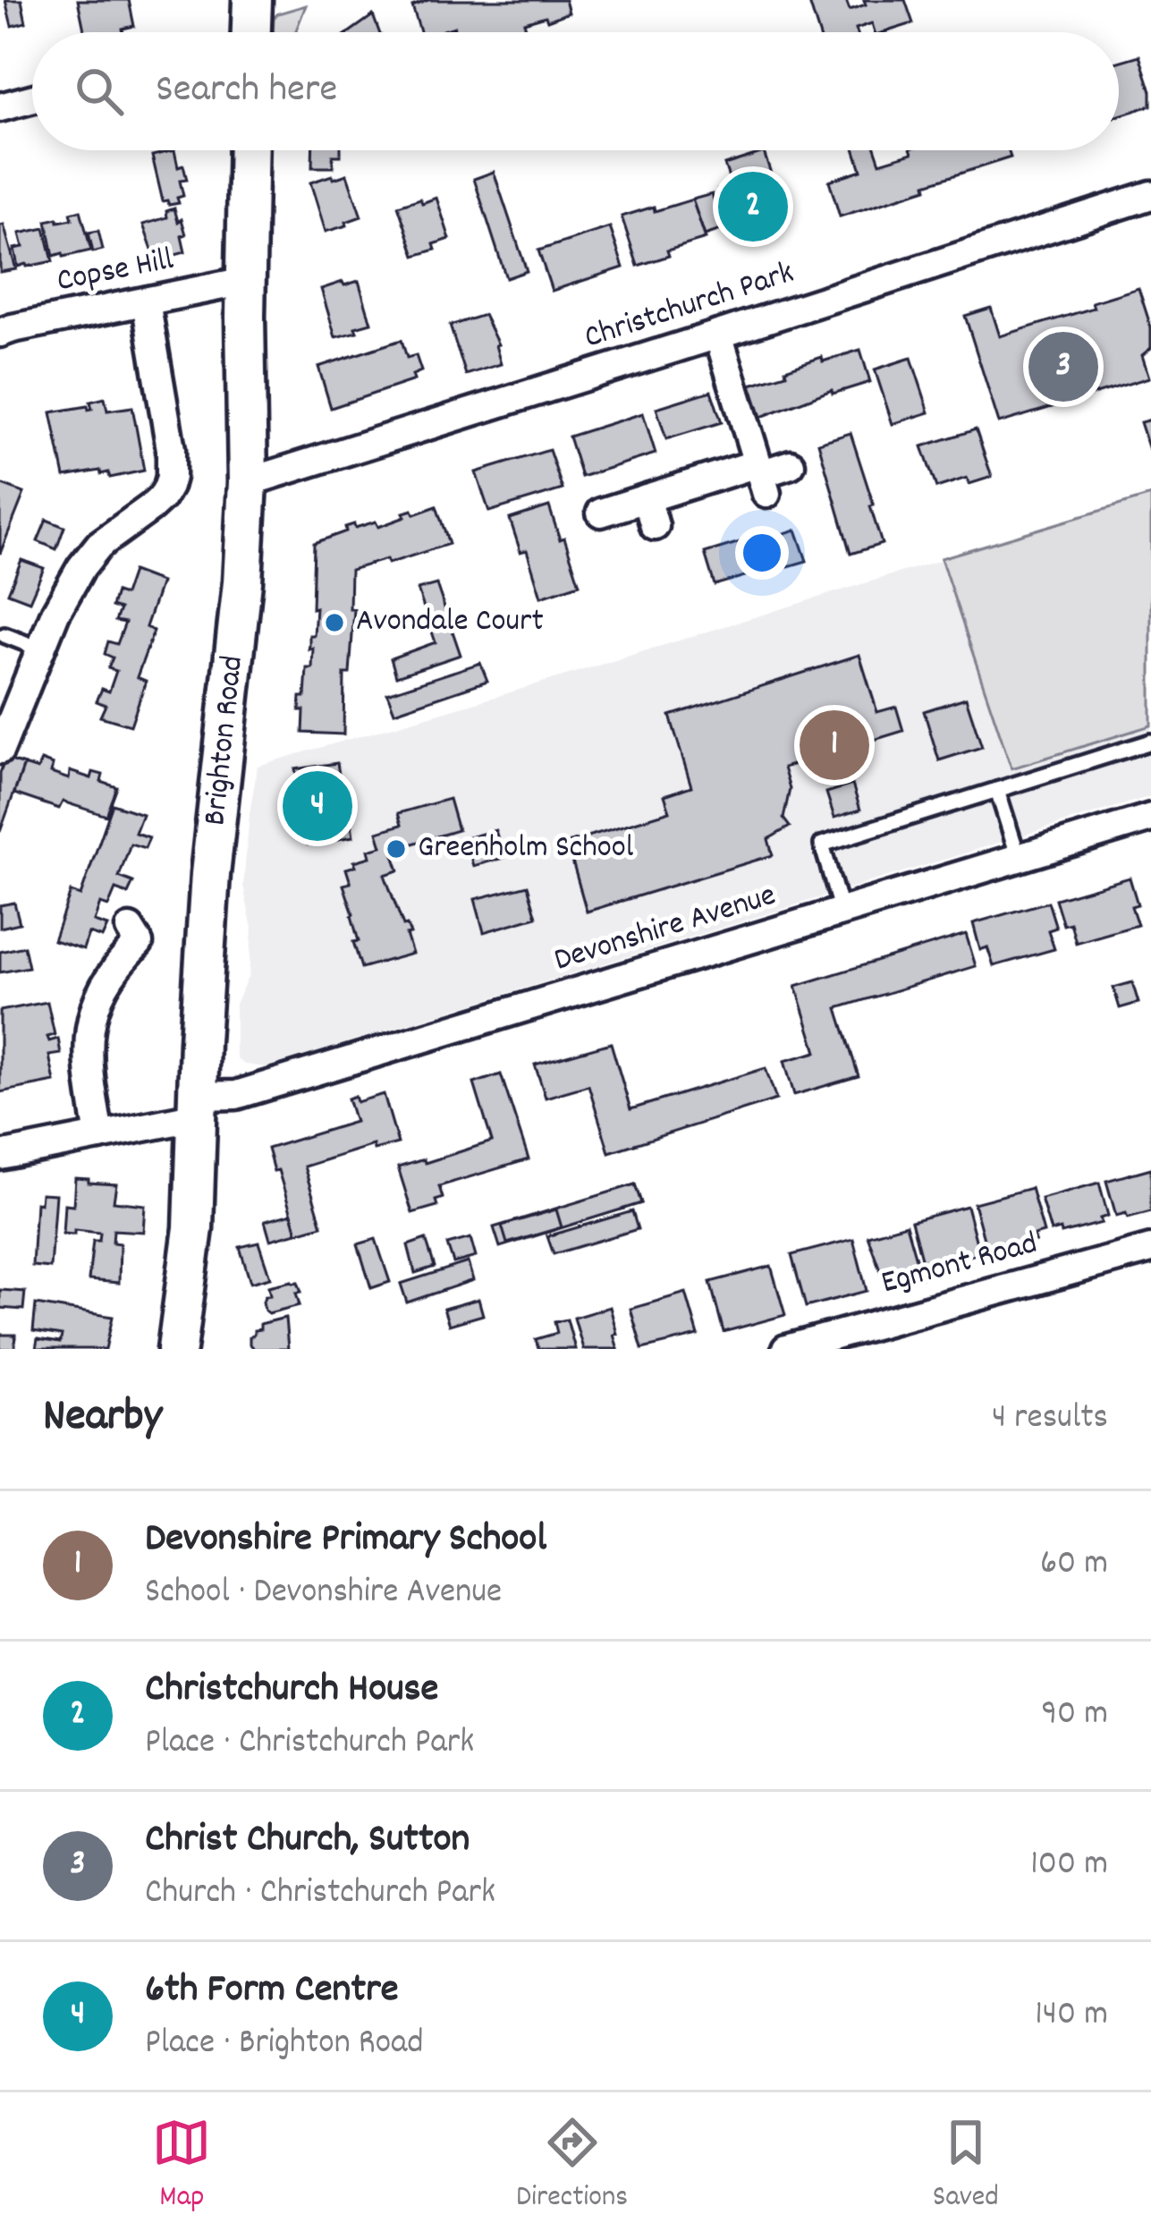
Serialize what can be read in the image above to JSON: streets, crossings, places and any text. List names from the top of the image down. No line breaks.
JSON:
{"streets":{"main road":["Brighton Road"],"street":["Copse Hill","Christchurch Park","Devonshire Avenue","Egmont Road"]},"crossings":[["Copse Hill","Brighton Road"],["Christchurch Park","Brighton Road"],["Brighton Road","Devonshire Avenue"]],"places":["Avondale Court","Greenholm School"],"page":{"search":"Search here","pins":["2","3","1","4"],"heading":["Nearby","4 results"],"list":[{"mark":"1","name":"Devonshire Primary School","note":"School · Devonshire Avenue","value":"60 m"},{"mark":"2","name":"Christchurch House","note":"Place · Christchurch Park","value":"90 m"},{"mark":"3","name":"Christ Church, Sutton","note":"Church · Christchurch Park","value":"100 m"},{"mark":"4","name":"6th Form Centre","note":"Place · Brighton Road","value":"140 m"}],"nav":["Map","Directions","Saved"]}}
